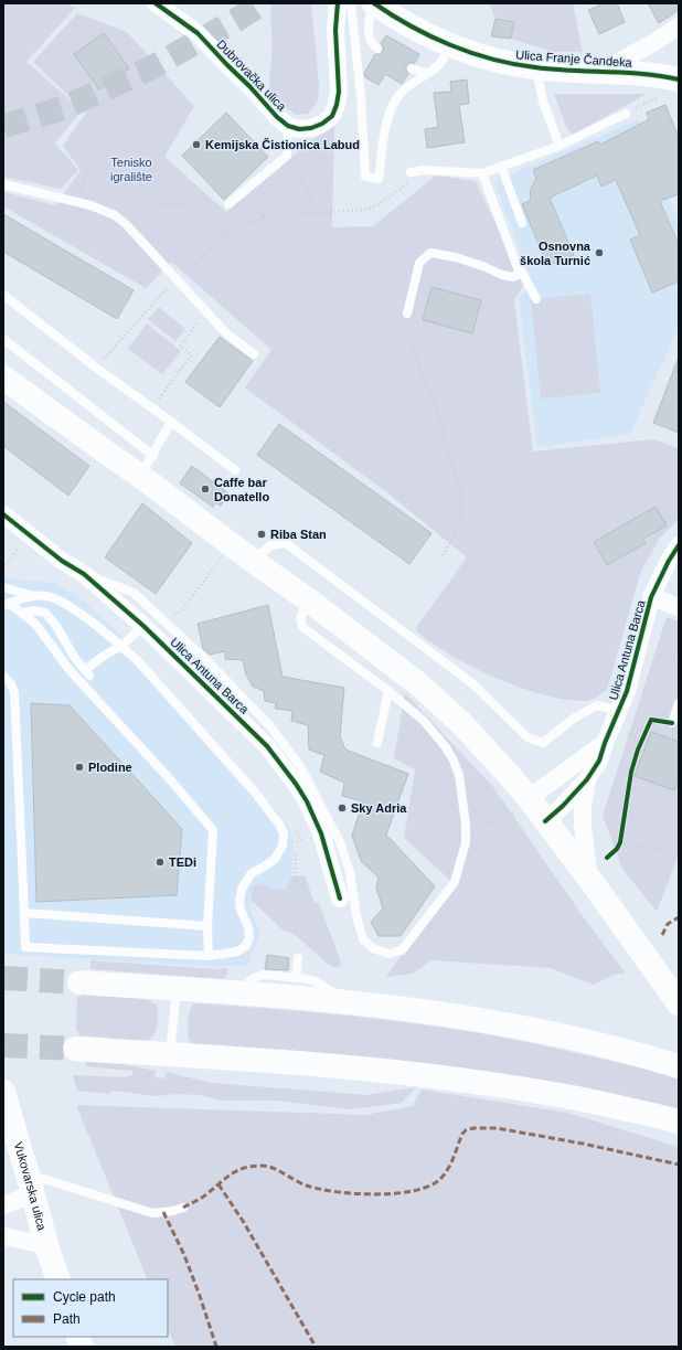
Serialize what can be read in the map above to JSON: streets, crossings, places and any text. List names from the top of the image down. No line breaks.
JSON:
{"streets":{"main road":["Ulica Franje Čandeka","Vukovarska ulica"],"street":["Dubrovačka ulica","Ulica Antuna Barca"]},"parks":["Tenisko igralište"],"places":["Kemijska Čistionica Labud","Osnovna škola Turnić","Caffe bar Donatello","Riba Stan","Plodine","Sky Adria","TEDi"],"legend":["Cycle path","Path"]}
